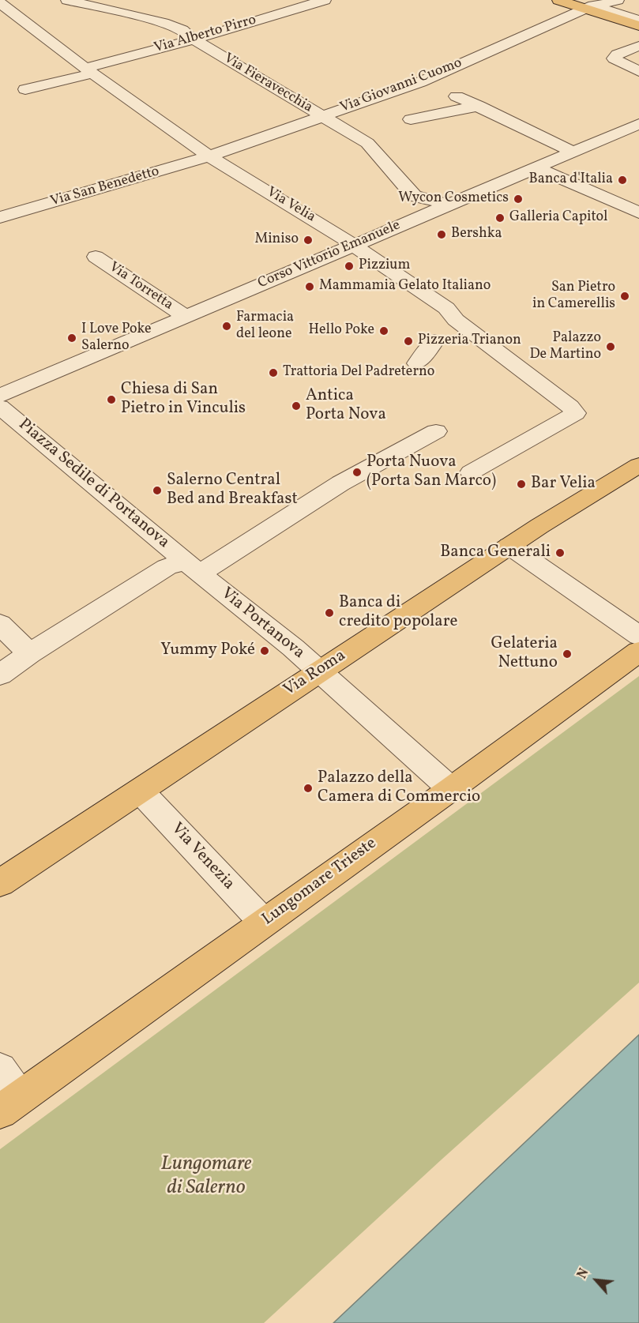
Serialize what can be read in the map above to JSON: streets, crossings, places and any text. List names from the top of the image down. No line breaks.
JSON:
{"streets":{"main road":["Via Roma","Lungomare Trieste"],"street":["Via Alberto Pirro","Via Fieravecchia","Via Giovanni Cuomo","Via San Benedetto","Via Velia","Corso Vittorio Emanuele","Via Torretta","Piazza Sedile di Portanova","Via Portanova","Via Venezia"]},"crossings":[["Via Alberto Pirro","Via Fieravecchia"],["Via Alberto Pirro","Via Velia"],["Via Fieravecchia","Via Giovanni Cuomo"],["Via Fieravecchia","Corso Vittorio Emanuele"],["Via Giovanni Cuomo","Via San Benedetto"],["Via Giovanni Cuomo","Via Velia"],["Via San Benedetto","Via Velia"],["Via Velia","Corso Vittorio Emanuele"],["Corso Vittorio Emanuele","Via Torretta"],["Corso Vittorio Emanuele","Piazza Sedile di Portanova"],["Piazza Sedile di Portanova","Via Portanova"],["Via Portanova","Via Roma"],["Via Portanova","Lungomare Trieste"],["Via Roma","Via Venezia"],["Via Venezia","Lungomare Trieste"]],"parks":["Lungomare di Salerno"],"places":["Banca d'Italia","Wycon Cosmetics","Galleria Capitol","Bershka","Miniso","Pizzium","Mammamia Gelato Italiano","San Pietro in Camerellis","Farmacia del leone","Hello Poke","I Love Poke Salerno","Pizzeria Trianon","Palazzo De Martino","Trattoria Del Padreterno","Chiesa di San Pietro in Vinculis","Antica Porta Nova","Porta Nuova (Porta San Marco)","Bar Velia","Salerno Central Bed and Breakfast","Banca Generali","Banca di credito popolare","Yummy Poké","Gelateria Nettuno","Palazzo della Camera di Commercio"],"north":"top left"}
